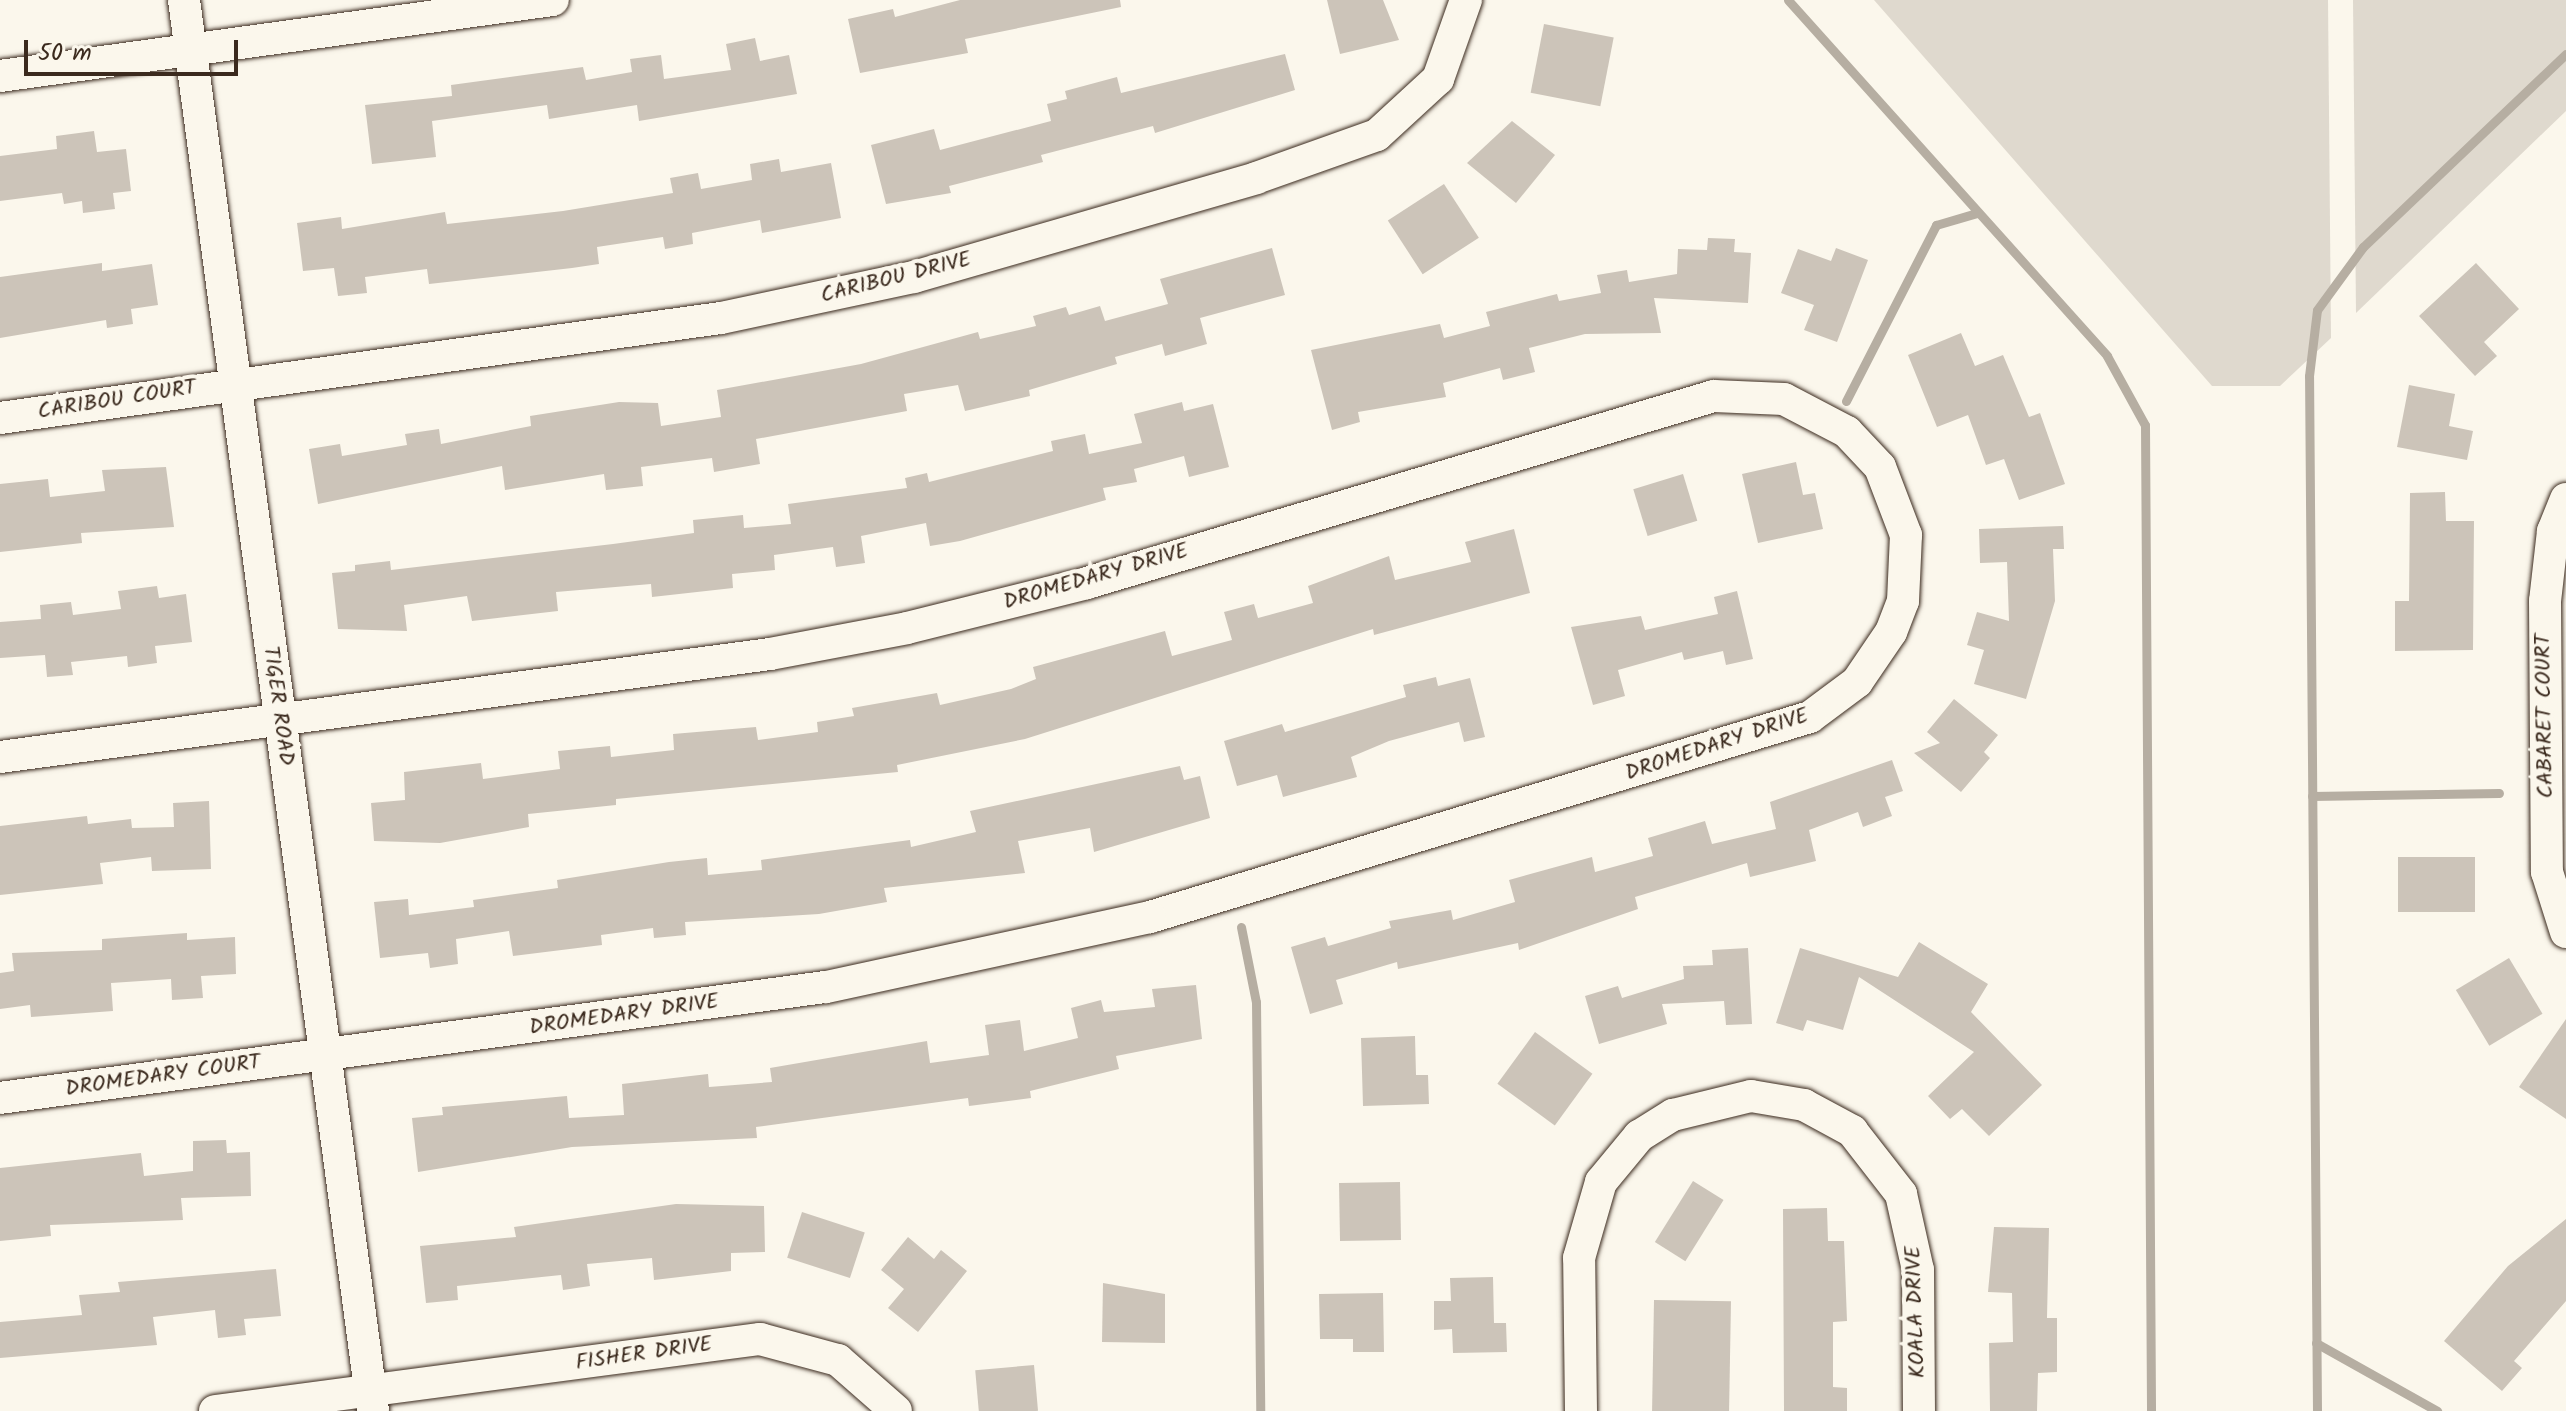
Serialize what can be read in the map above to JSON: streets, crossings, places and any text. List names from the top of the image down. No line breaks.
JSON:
{"streets":{"street":["CARIBOU DRIVE","CARIBOU COURT","DROMEDARY DRIVE","TIGER ROAD","CABARET COURT","DROMEDARY COURT","KOALA DRIVE","FISHER DRIVE"]},"crossings":[["CARIBOU DRIVE","CARIBOU COURT"],["CARIBOU DRIVE","TIGER ROAD"],["CARIBOU COURT","TIGER ROAD"],["DROMEDARY DRIVE","TIGER ROAD"],["DROMEDARY DRIVE","DROMEDARY COURT"],["TIGER ROAD","DROMEDARY COURT"],["TIGER ROAD","FISHER DRIVE"]],"scale_bar":"50 m"}
